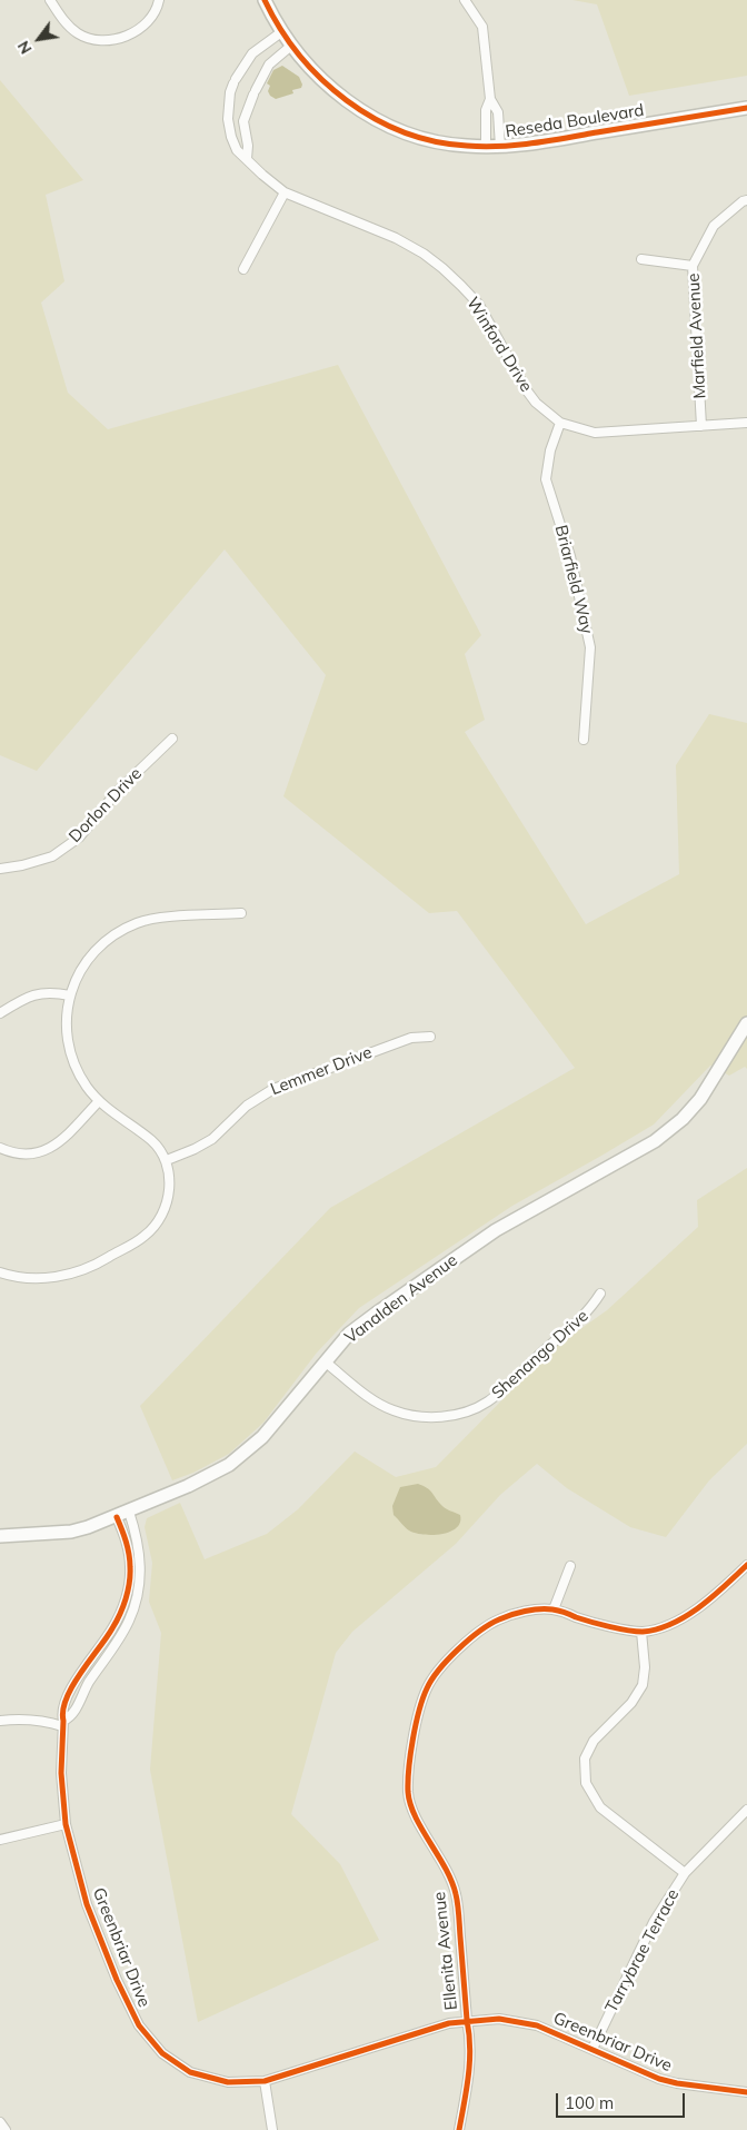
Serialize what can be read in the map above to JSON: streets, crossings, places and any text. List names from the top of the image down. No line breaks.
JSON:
{"streets":{"main road":["Reseda Boulevard","Vanalden Avenue"],"street":["Marfield Avenue","Winford Drive","Briarfield Way","Dorlon Drive","Lemmer Drive","Shenango Drive","Greenbriar Drive","Ellenita Avenue","Tarrybrae Terrace"]},"crossings":[["Reseda Boulevard","Winford Drive"],["Marfield Avenue","Winford Drive"],["Winford Drive","Briarfield Way"],["Vanalden Avenue","Shenango Drive"],["Vanalden Avenue","Greenbriar Drive"],["Greenbriar Drive","Ellenita Avenue"],["Greenbriar Drive","Tarrybrae Terrace"]],"scale_bar":"100 m","north":"bottom left"}
